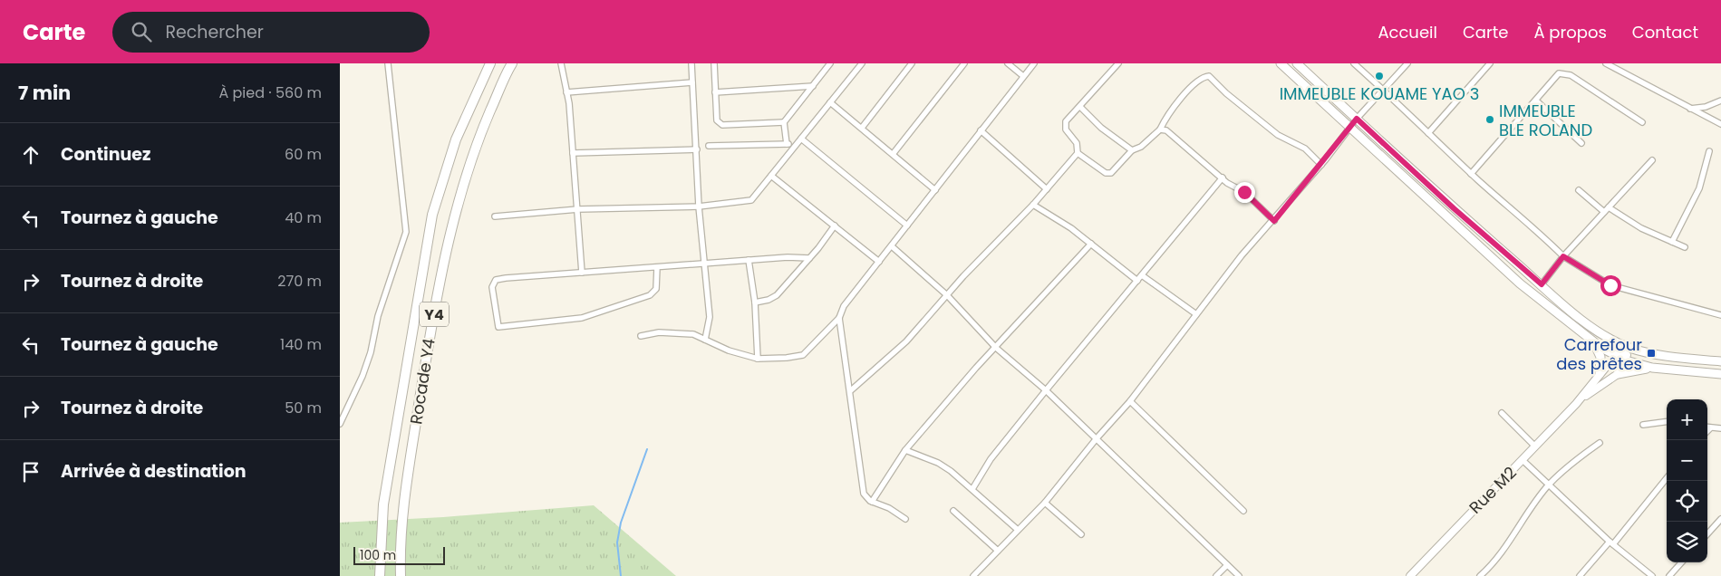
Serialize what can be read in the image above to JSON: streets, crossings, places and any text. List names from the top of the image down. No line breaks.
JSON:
{"streets":{"highway":["Y4","Rocade Y4"],"street":["Rue M2"]},"places":{"other":["IMMEUBLE KOUAME YAO 3","IMMEUBLE BLE ROLAND"],"transit":["Carrefour des prêtes"]},"scale_bar":"100 m","page":{"header":"Carte","search":"Rechercher","nav":["Accueil","Carte","À propos","Contact"],"heading":["7 min","À pied · 560 m"],"list":[["Continuez","60 m"],["Tournez à gauche","40 m"],["Tournez à droite","270 m"],["Tournez à gauche","140 m"],["Tournez à droite","50 m"],"Arrivée à destination"],"map_buttons":["+","−"],"scale":"100 m"}}
